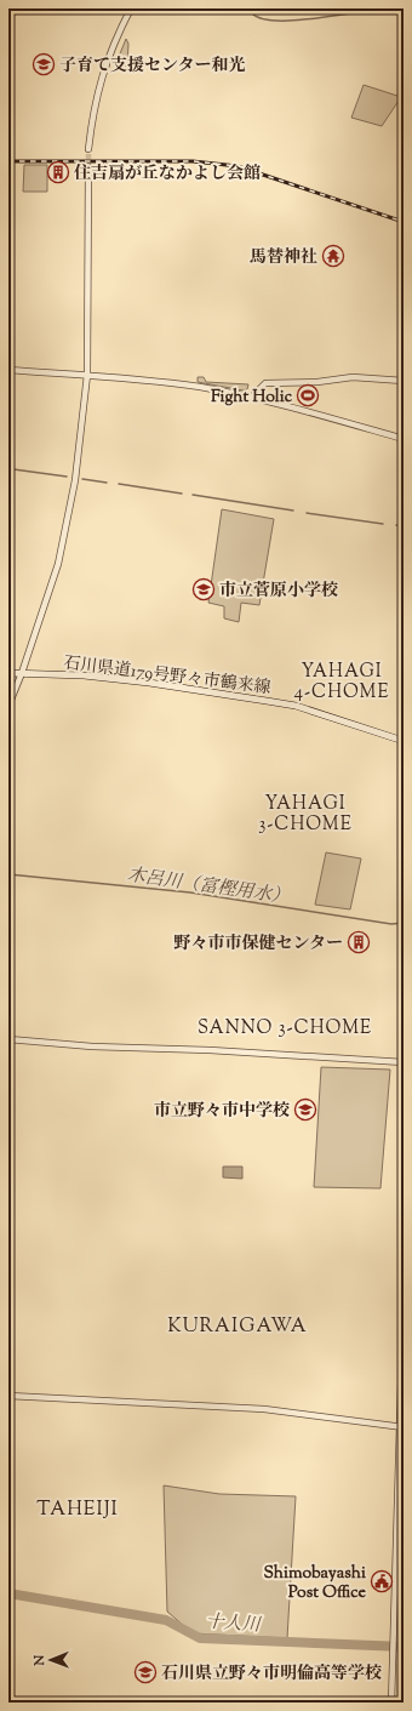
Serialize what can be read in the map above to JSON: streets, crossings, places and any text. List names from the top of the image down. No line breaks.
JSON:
{"streets":{"main road":["石川県道179号野々市鶴来線"]},"districts":["YAHAGI 4-CHOME","YAHAGI 3-CHOME","SANNO 3-CHOME","KURAIGAWA","TAHEIJI"],"water":["木呂川（富樫用水）","十人川"],"places":{"school or university":["子育て支援センター和光","市立菅原小学校","市立野々市中学校","石川県立野々市明倫高等学校"],"building":["住吉扇が丘なかよし会館","野々市市保健センター"],"temple":["馬替神社"],"sports":["Fight Holic"],"public building":["Shimobayashi Post Office"]},"north":"left"}
